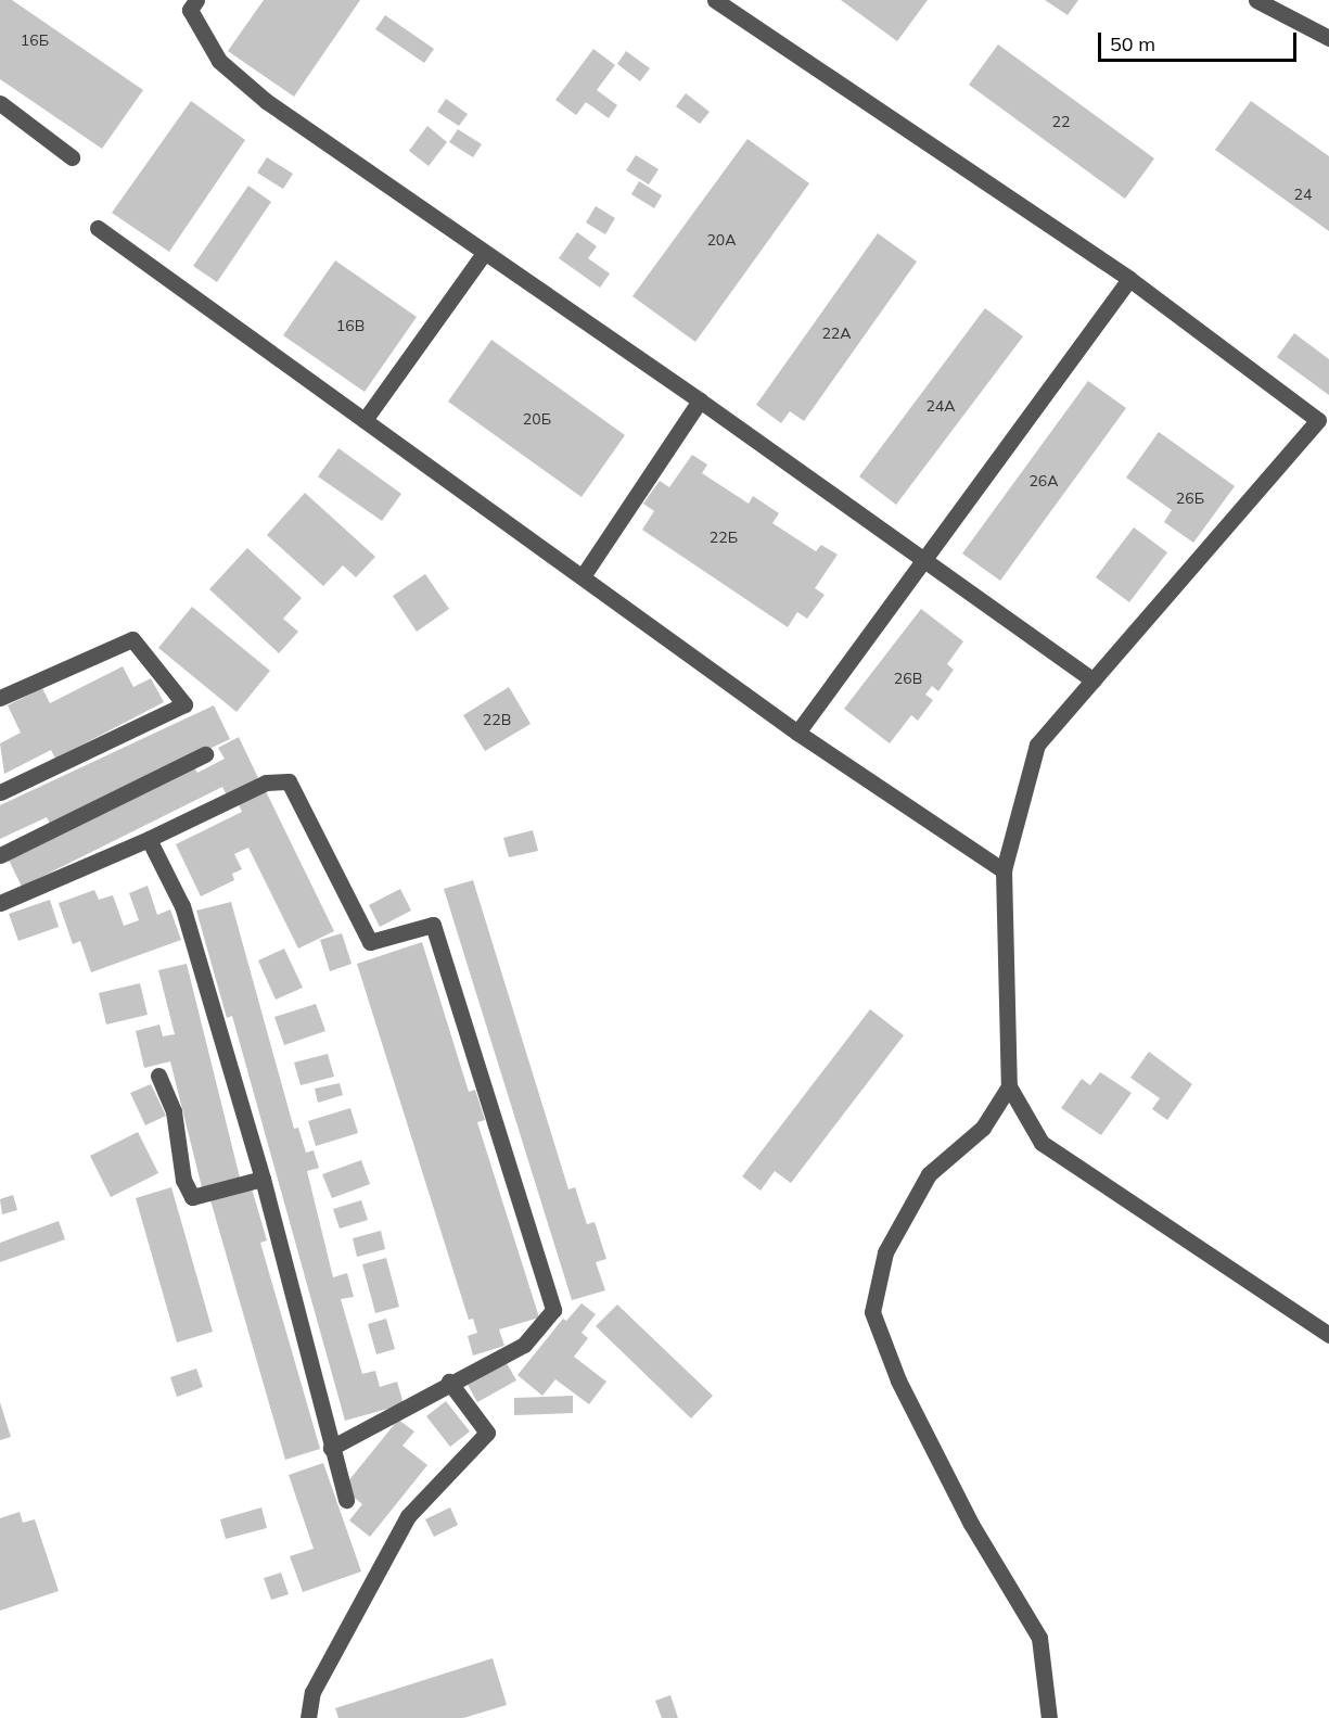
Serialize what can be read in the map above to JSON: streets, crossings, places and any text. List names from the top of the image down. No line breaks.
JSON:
{"house_numbers":["16Б","22","24","20А","16В","22А","24А","20Б","26А","26Б","22Б","26В","22В"],"scale_bar":"50 m"}
